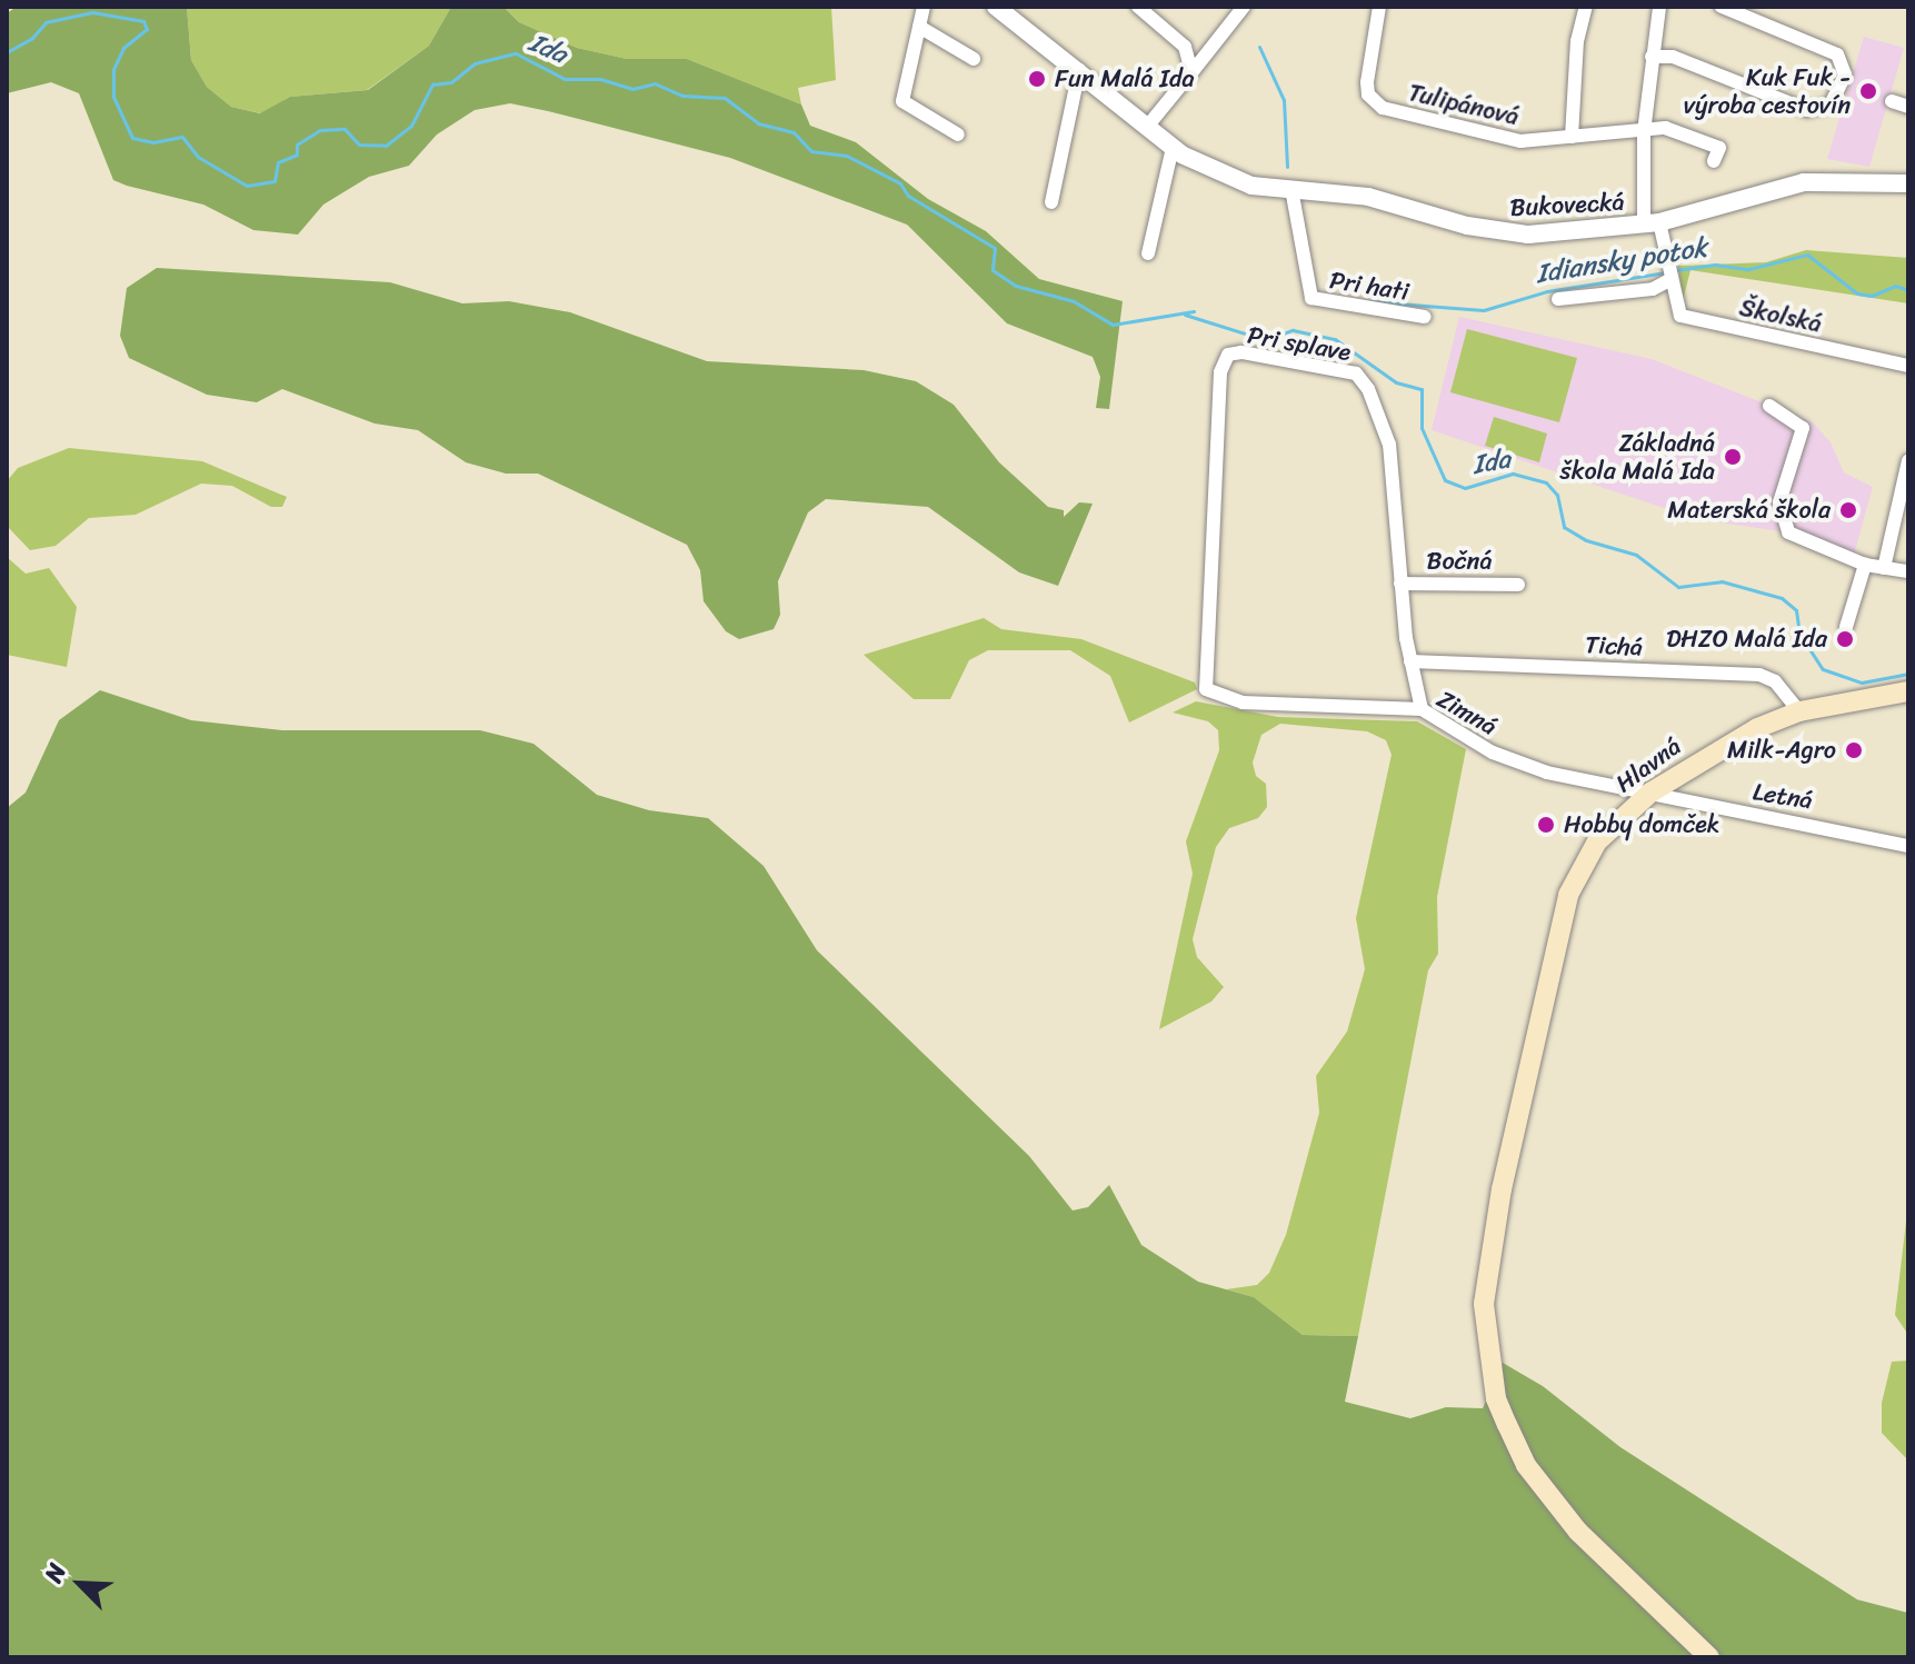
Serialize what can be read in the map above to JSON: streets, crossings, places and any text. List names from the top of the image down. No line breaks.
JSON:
{"streets":{"main road":["Hlavná"],"street":["Tulipánová","Bukovecká","Pri hati","Školská","Pri splave","Bočná","Tichá","Zimná","Letná"]},"crossings":[["Tulipánová","Školská"],["Bukovecká","Pri hati"],["Bukovecká","Školská"],["Pri splave","Bočná"],["Pri splave","Tichá"],["Pri splave","Zimná"],["Tichá","Hlavná"],["Zimná","Hlavná"],["Zimná","Letná"],["Hlavná","Letná"]],"water":["Ida","Idiansky potok"],"places":["Fun Malá Ida","Kuk Fuk - výroba cestovín","Základná škola Malá Ida","Materská škola","DHZO Malá Ida","Milk-Agro","Hobby domček"],"north":"top left"}
